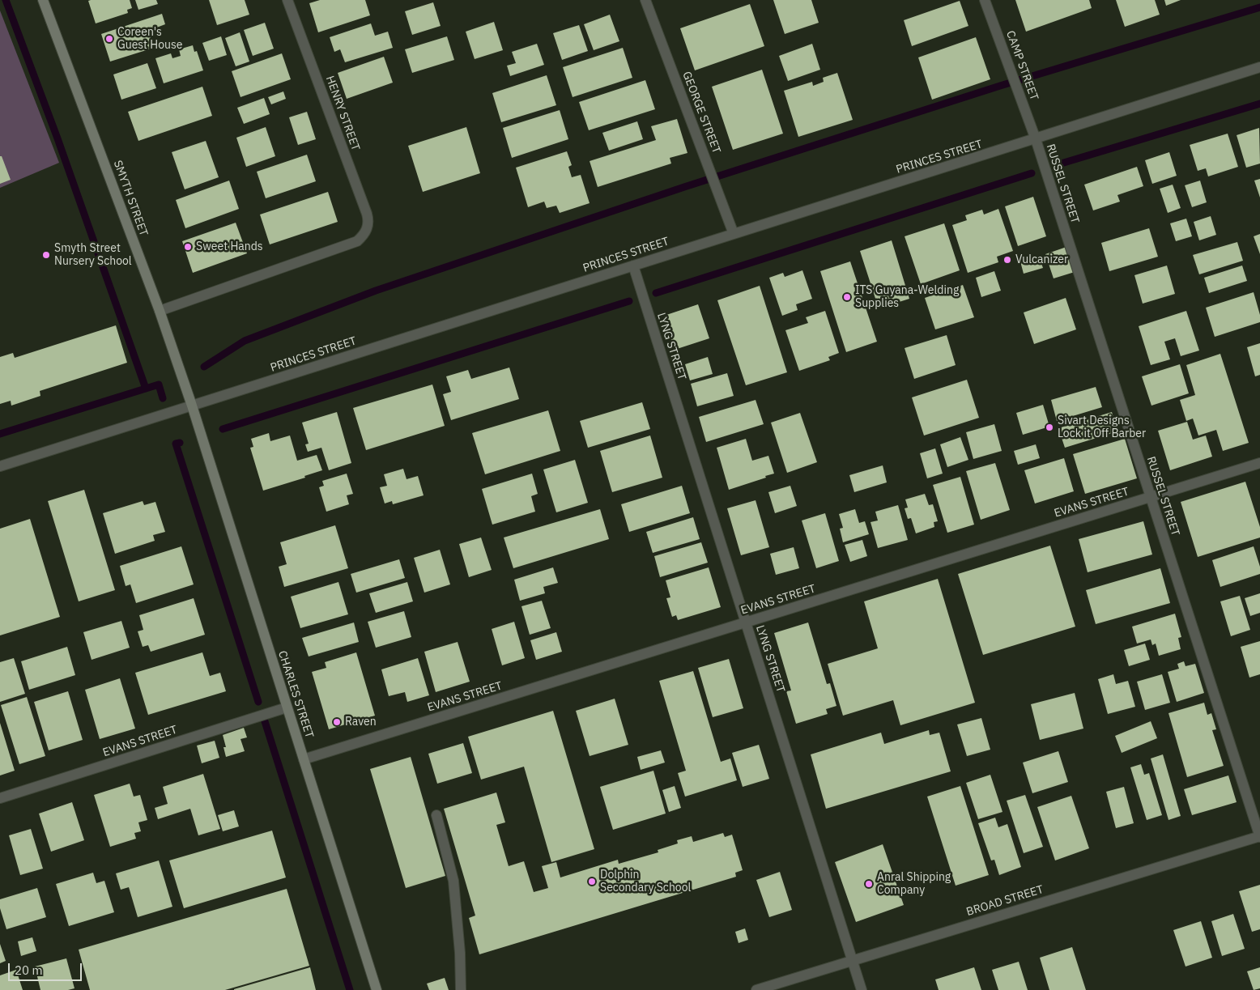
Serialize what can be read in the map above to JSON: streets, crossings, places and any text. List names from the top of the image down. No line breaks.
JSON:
{"streets":{"main road":["SMYTH STREET","CHARLES STREET"],"street":["CAMP STREET","GEORGE STREET","HENRY STREET","PRINCES STREET","RUSSEL STREET","LYNG STREET","EVANS STREET","BROAD STREET"]},"crossings":[["CAMP STREET","PRINCES STREET"],["CAMP STREET","RUSSEL STREET"],["GEORGE STREET","PRINCES STREET"],["HENRY STREET","SMYTH STREET"],["PRINCES STREET","RUSSEL STREET"],["PRINCES STREET","SMYTH STREET"],["PRINCES STREET","LYNG STREET"],["PRINCES STREET","CHARLES STREET"],["RUSSEL STREET","EVANS STREET"],["RUSSEL STREET","BROAD STREET"],["SMYTH STREET","CHARLES STREET"],["LYNG STREET","EVANS STREET"],["LYNG STREET","BROAD STREET"],["EVANS STREET","CHARLES STREET"]],"places":["Coreen's Guest House","Sweet Hands","Smyth Street Nursery School","Vulcanizer","ITS Guyana-Welding Supplies","Sivart Designs Lock it Off Barber","Raven","Dolphin Secondary School","Anral Shipping Company"],"scale_bar":"20 m"}
